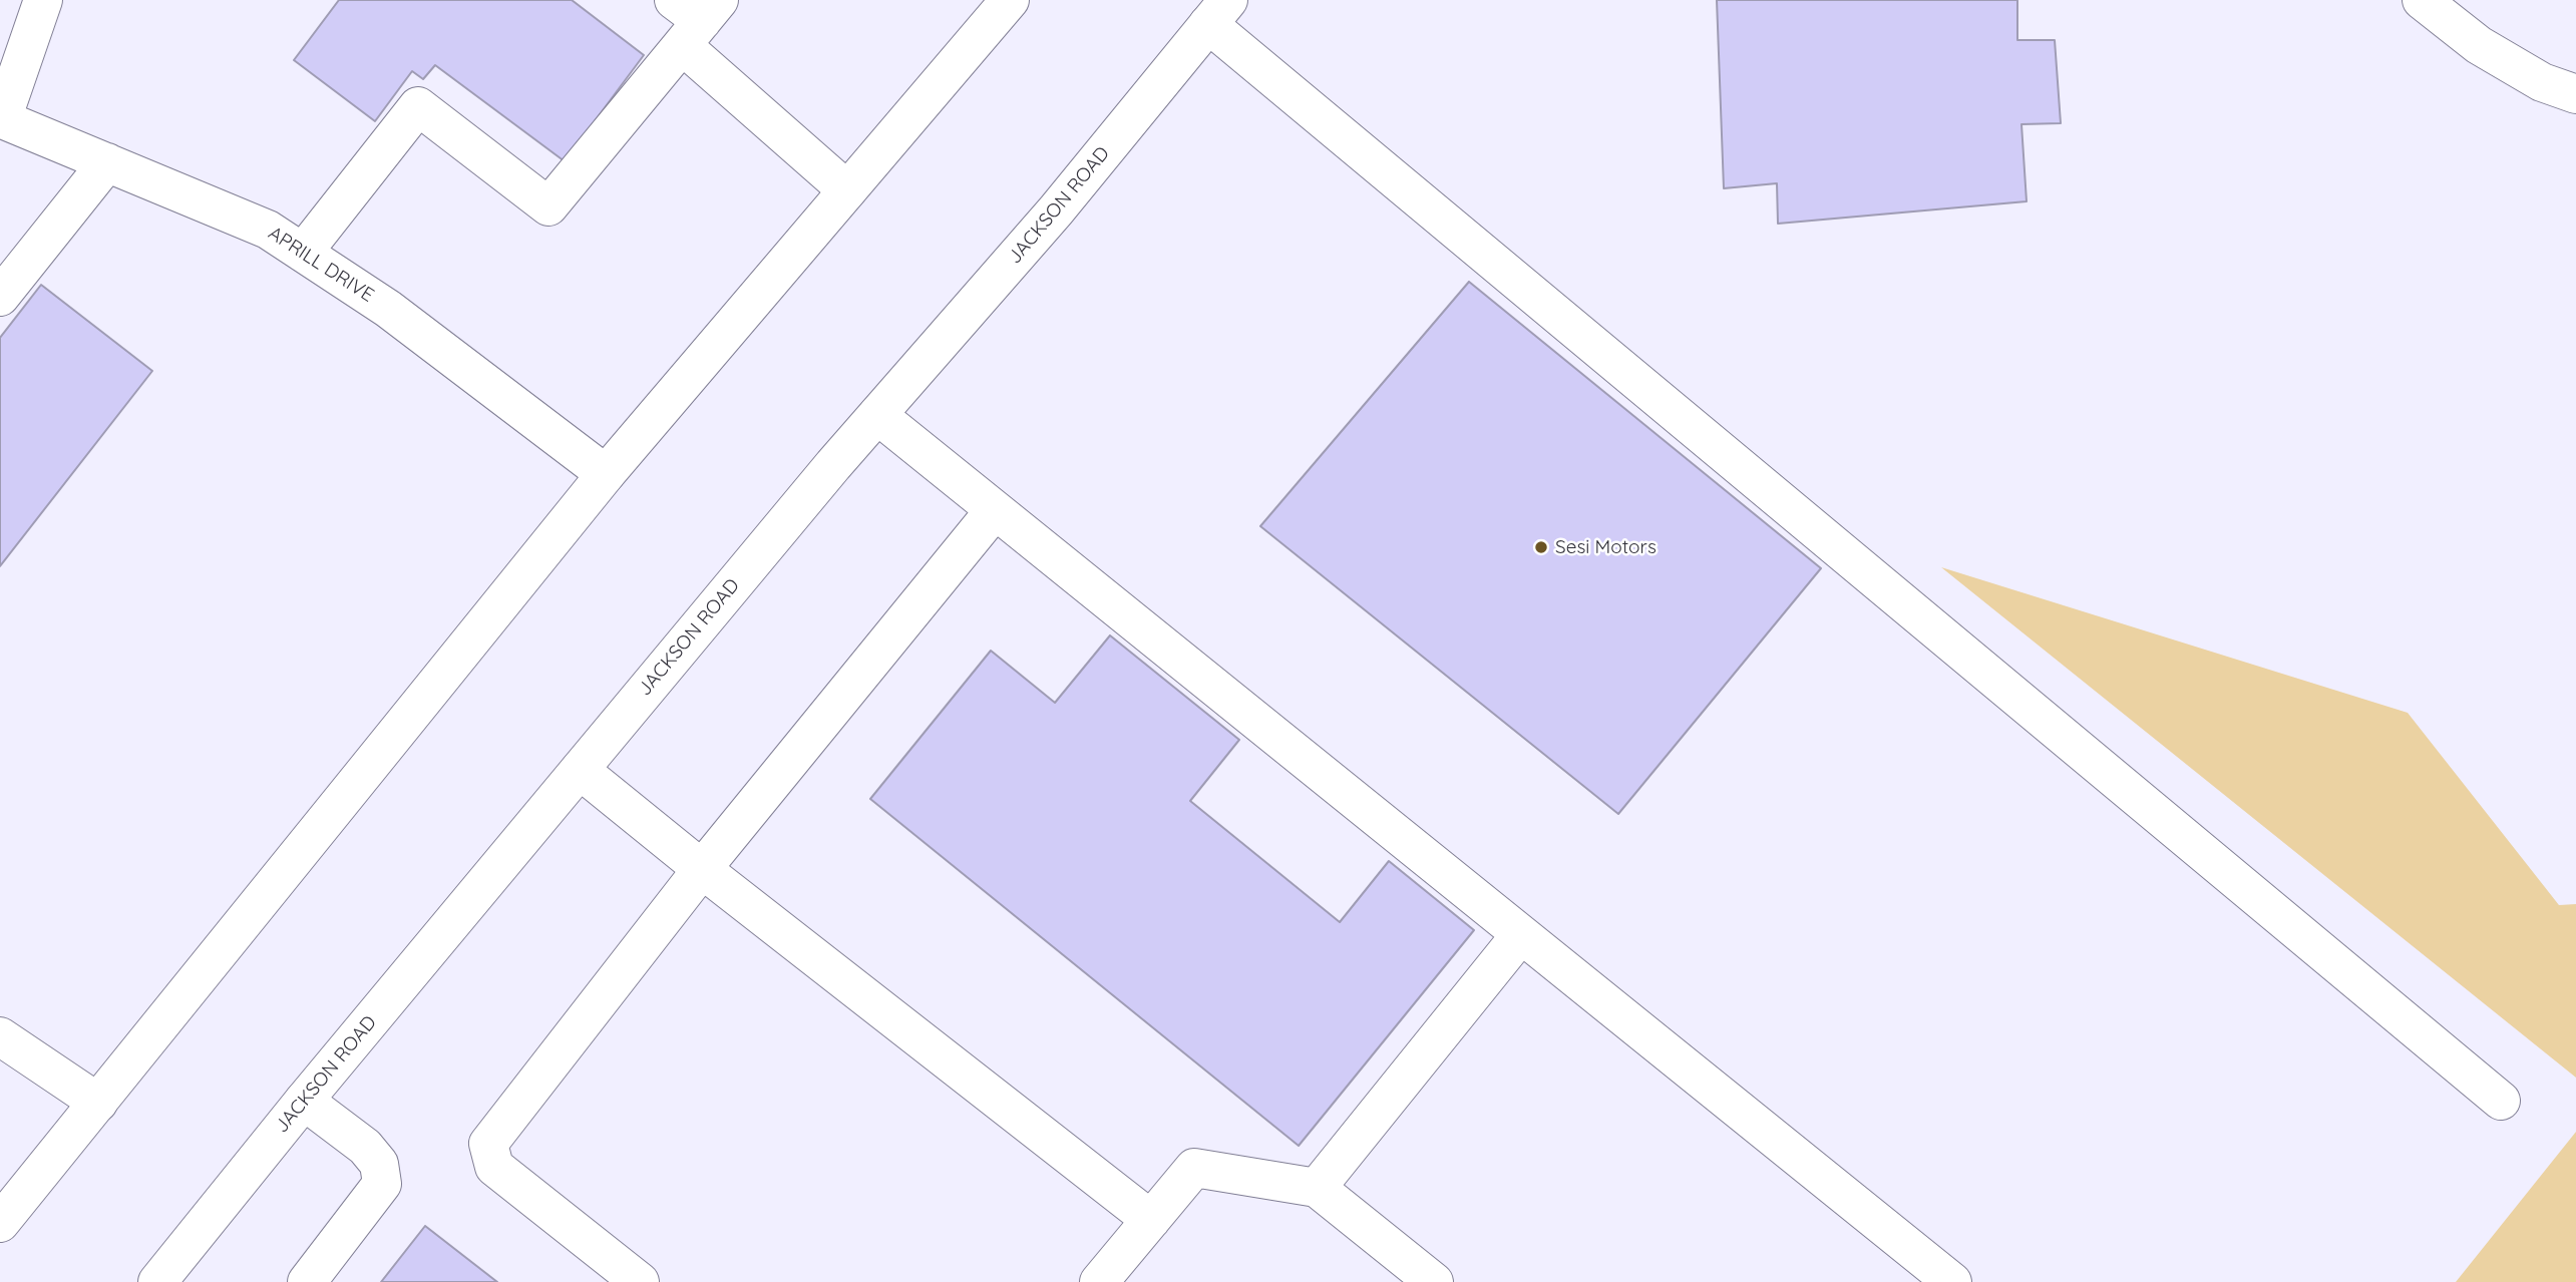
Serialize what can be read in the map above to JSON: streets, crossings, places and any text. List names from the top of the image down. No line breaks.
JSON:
{"streets":{"main road":["JACKSON ROAD","APRILL DRIVE"]},"places":["Sesi Motors"]}
